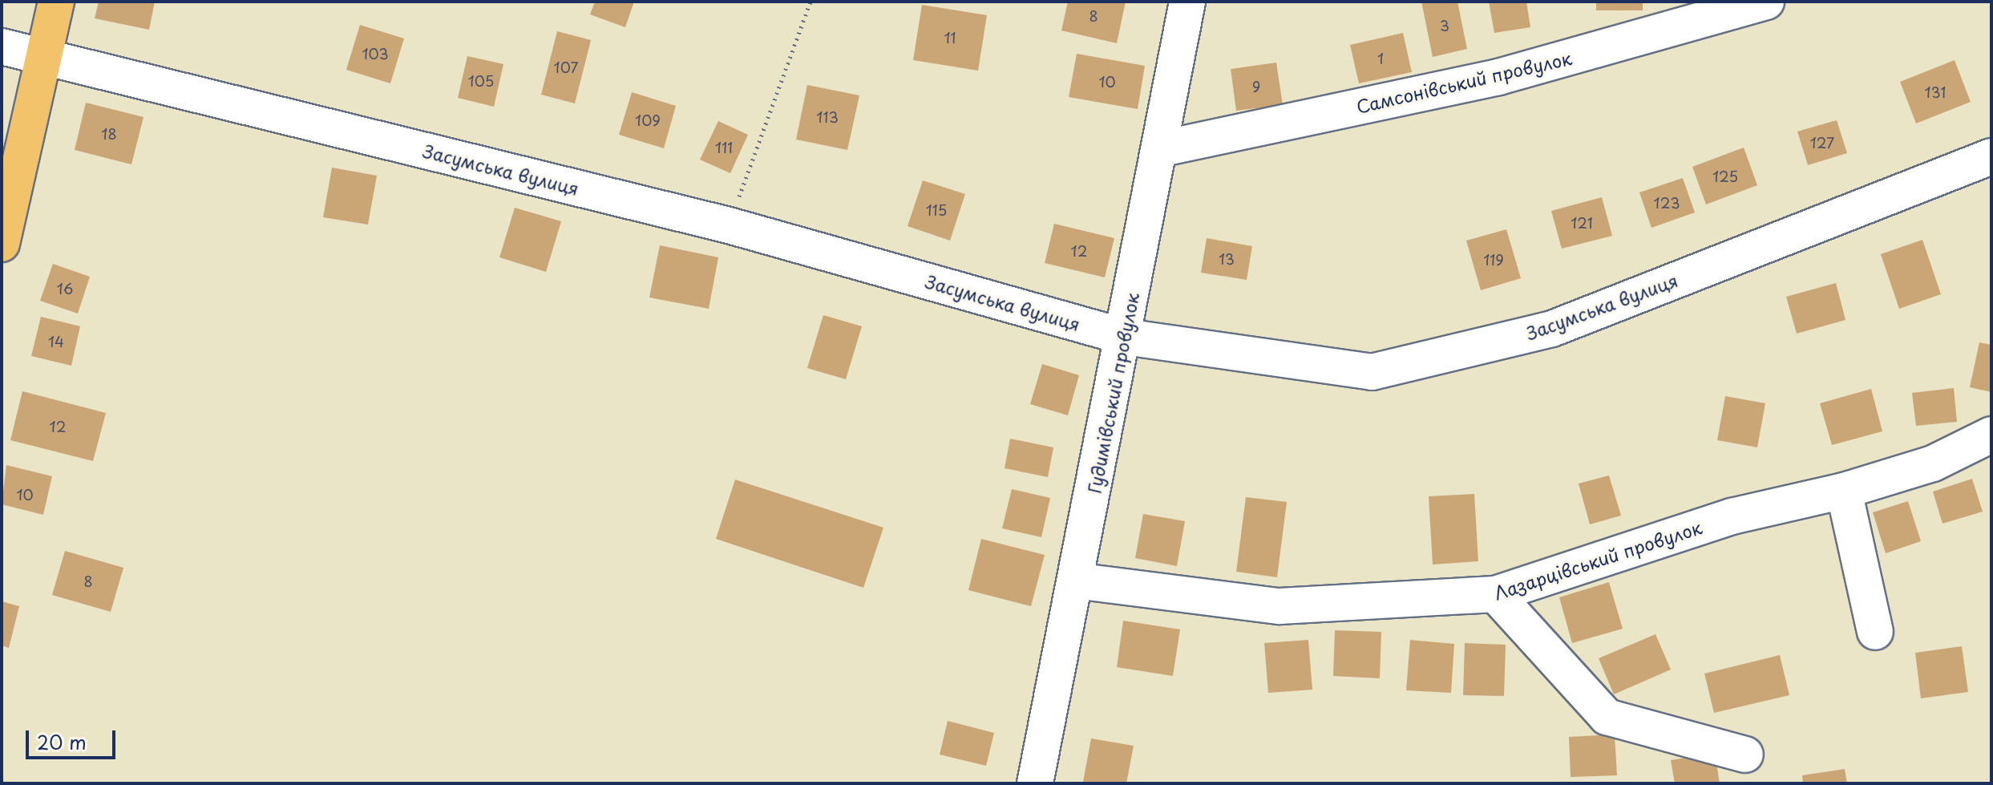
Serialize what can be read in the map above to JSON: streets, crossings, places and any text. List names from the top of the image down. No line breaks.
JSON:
{"streets":{"street":["Самсонівський провулок","Засумська вулиця","Гудимівський провулок","Лазарцівський провулок"]},"crossings":[["Самсонівський провулок","Гудимівський провулок"],["Засумська вулиця","Гудимівський провулок"],["Гудимівський провулок","Лазарцівський провулок"]],"house_numbers":["8","3","11","103","1","107","105","10","9","131","113","109","18","127","111","125","123","115","121","12","13","119","16","14","12","10","8"],"scale_bar":"20 m"}
